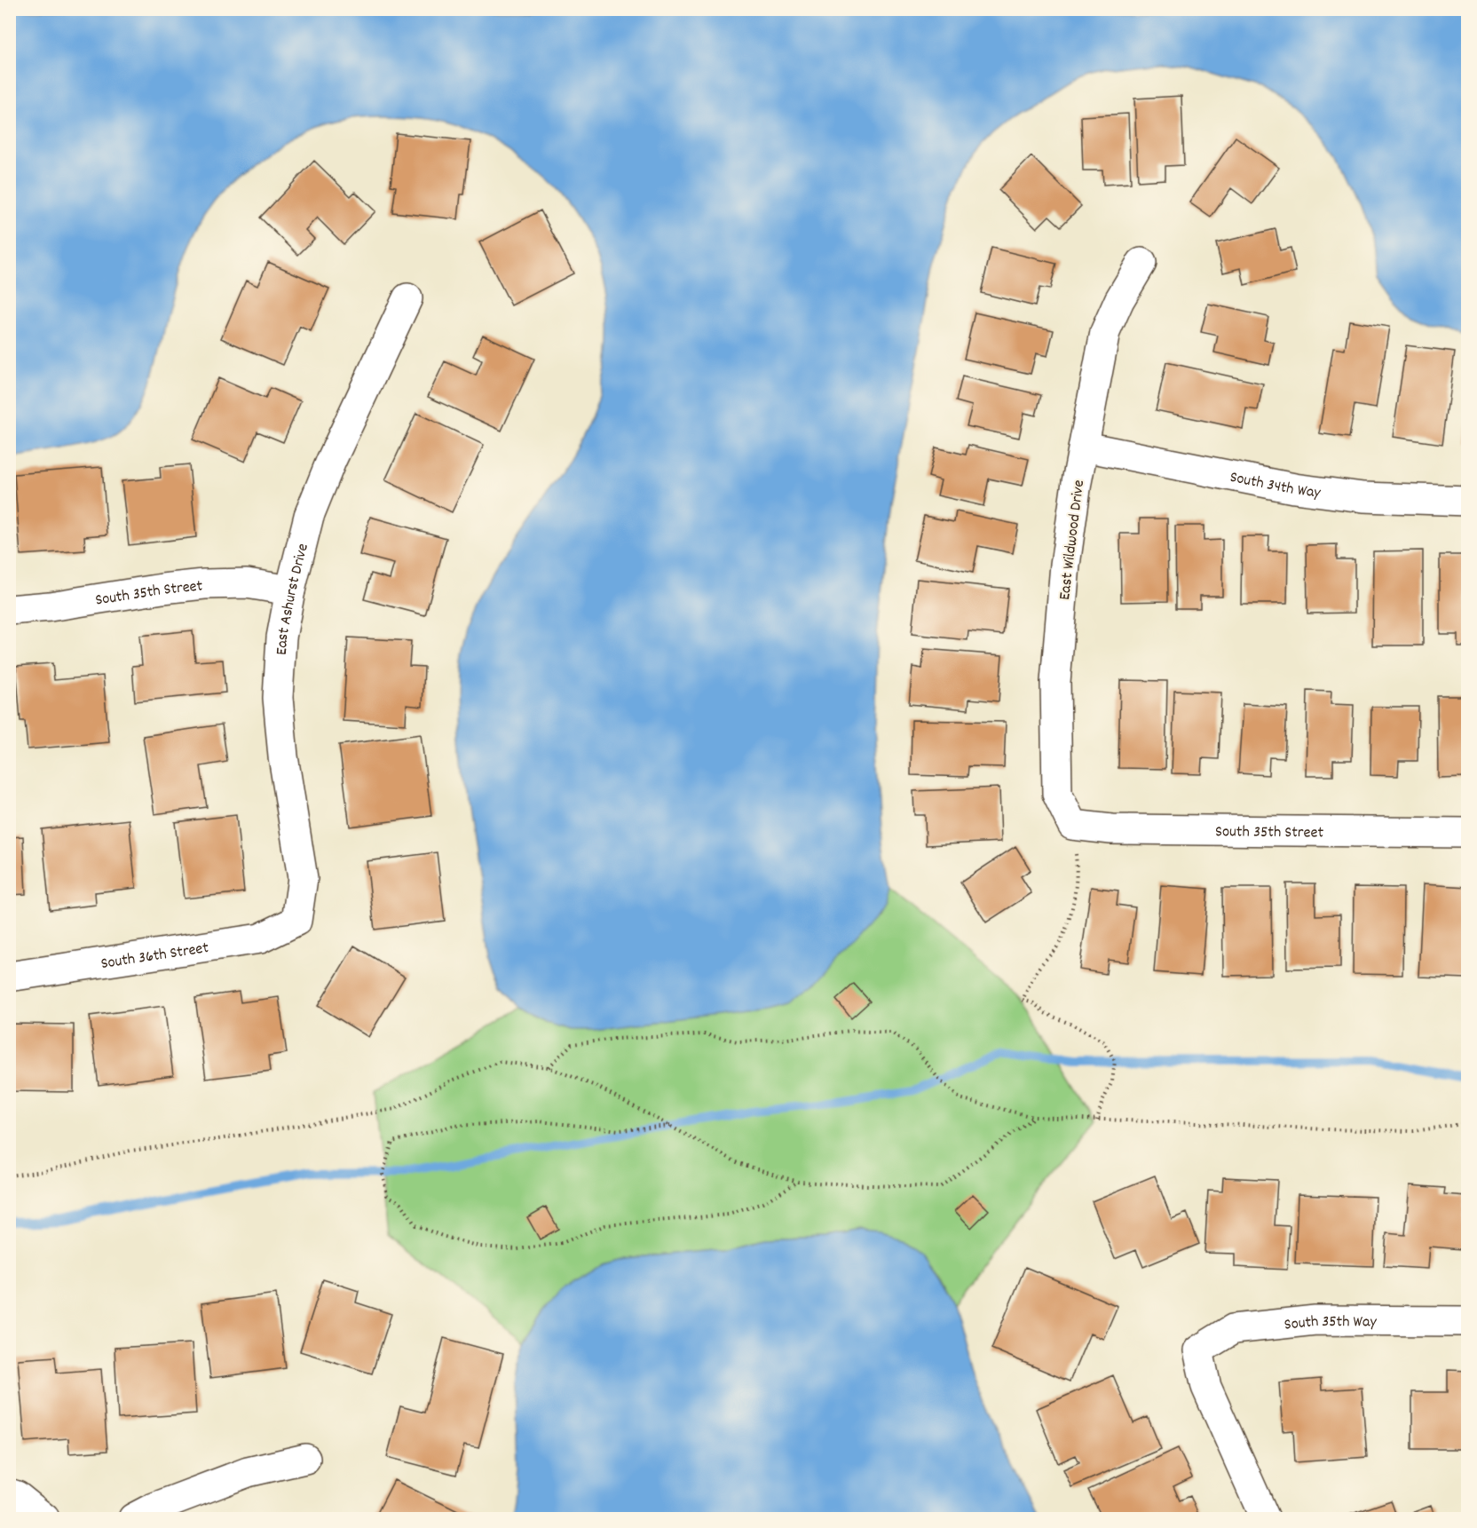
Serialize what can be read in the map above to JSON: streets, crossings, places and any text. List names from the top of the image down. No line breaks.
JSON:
{"streets":{"street":["South 34th Way","East Wildwood Drive","South 35th Street","East Ashurst Drive","South 36th Street","South 35th Way"]},"crossings":[["South 34th Way","East Wildwood Drive"],["East Wildwood Drive","South 35th Street"],["South 35th Street","East Ashurst Drive"],["East Ashurst Drive","South 36th Street"]]}
